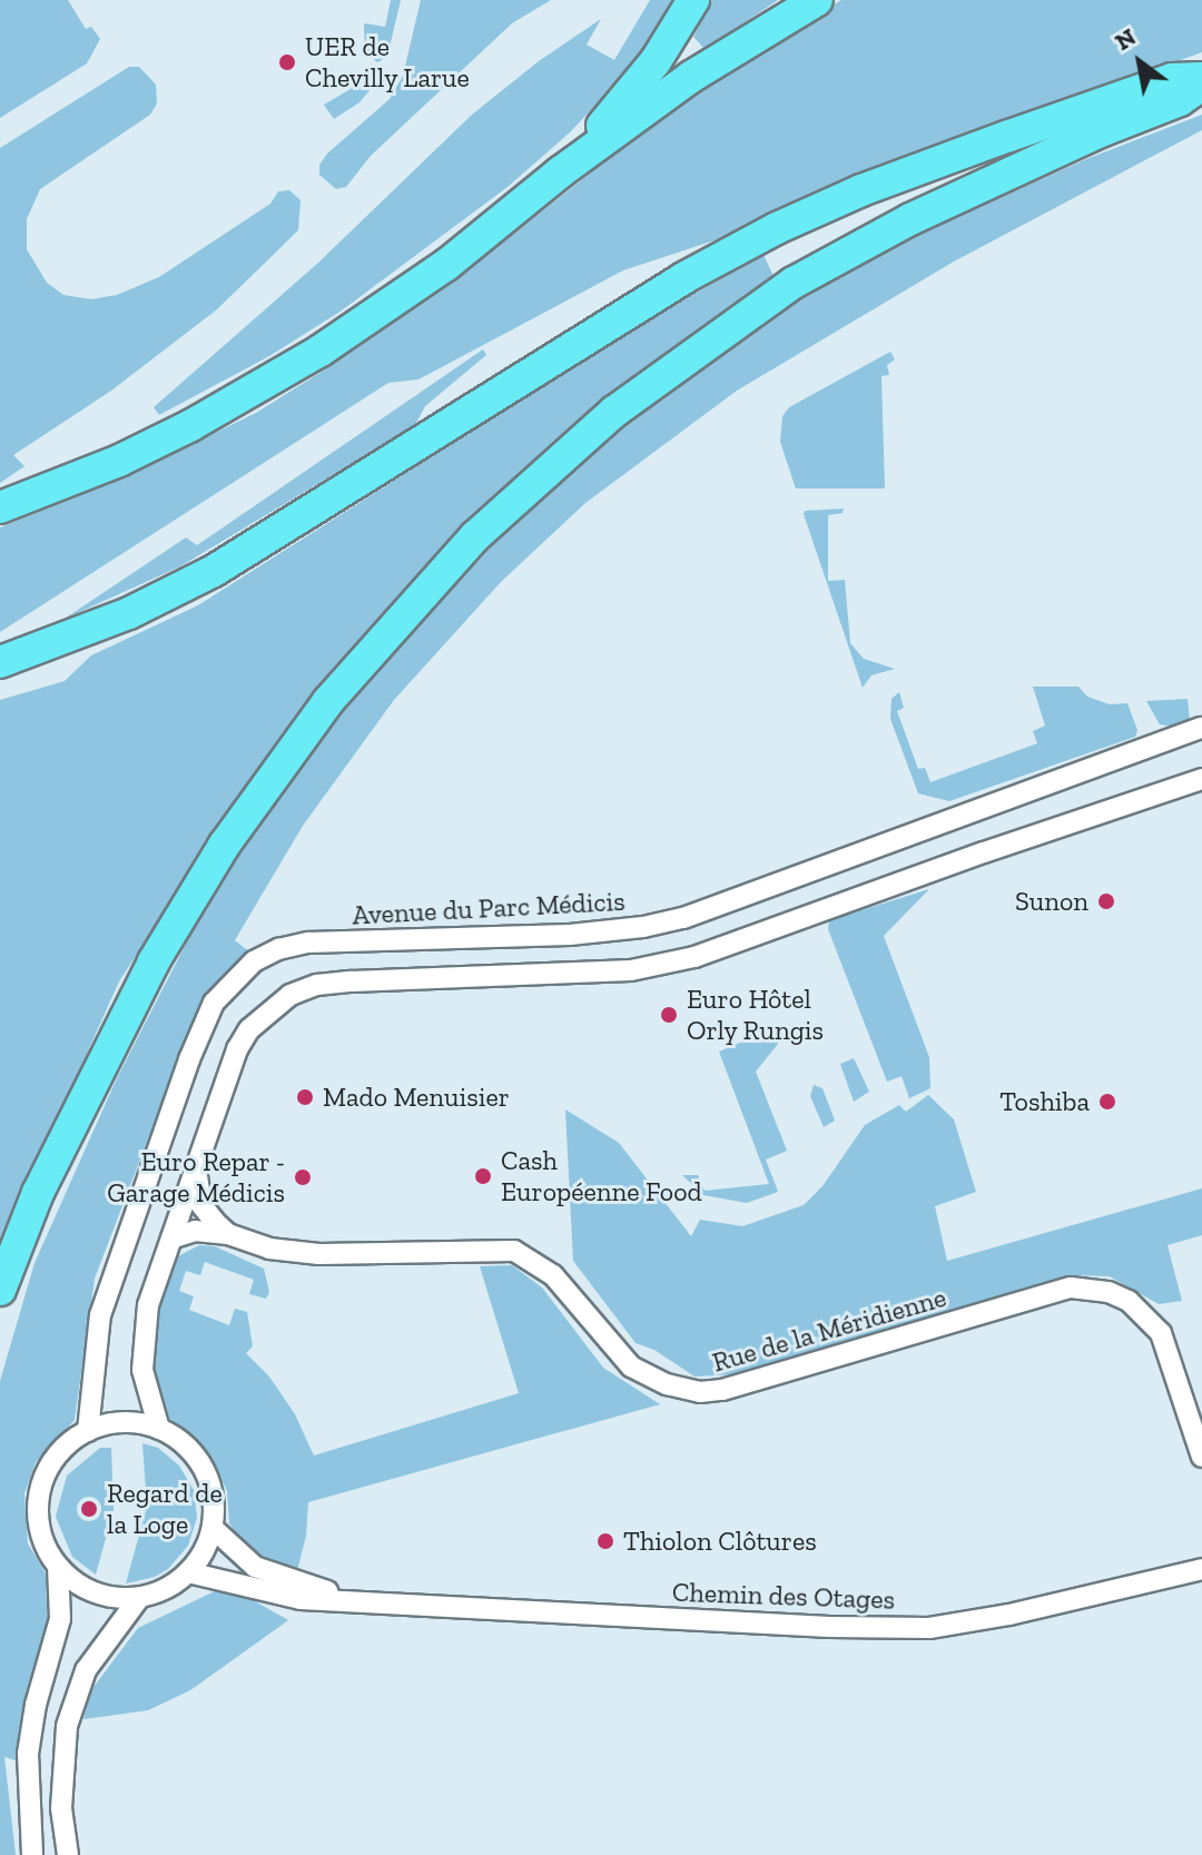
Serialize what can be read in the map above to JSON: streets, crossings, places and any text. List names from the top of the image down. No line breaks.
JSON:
{"streets":{"street":["Avenue du Parc Médicis","Rue de la Méridienne","Chemin des Otages"]},"crossings":[["Avenue du Parc Médicis","Chemin des Otages"]],"places":["UER de Chevilly Larue","Sunon","Euro Hôtel Orly Rungis","Mado Menuisier","Toshiba","Cash Européenne Food","Euro Repar - Garage Médicis","Regard de la Loge","Thiolon Clôtures"],"north":"top left"}
